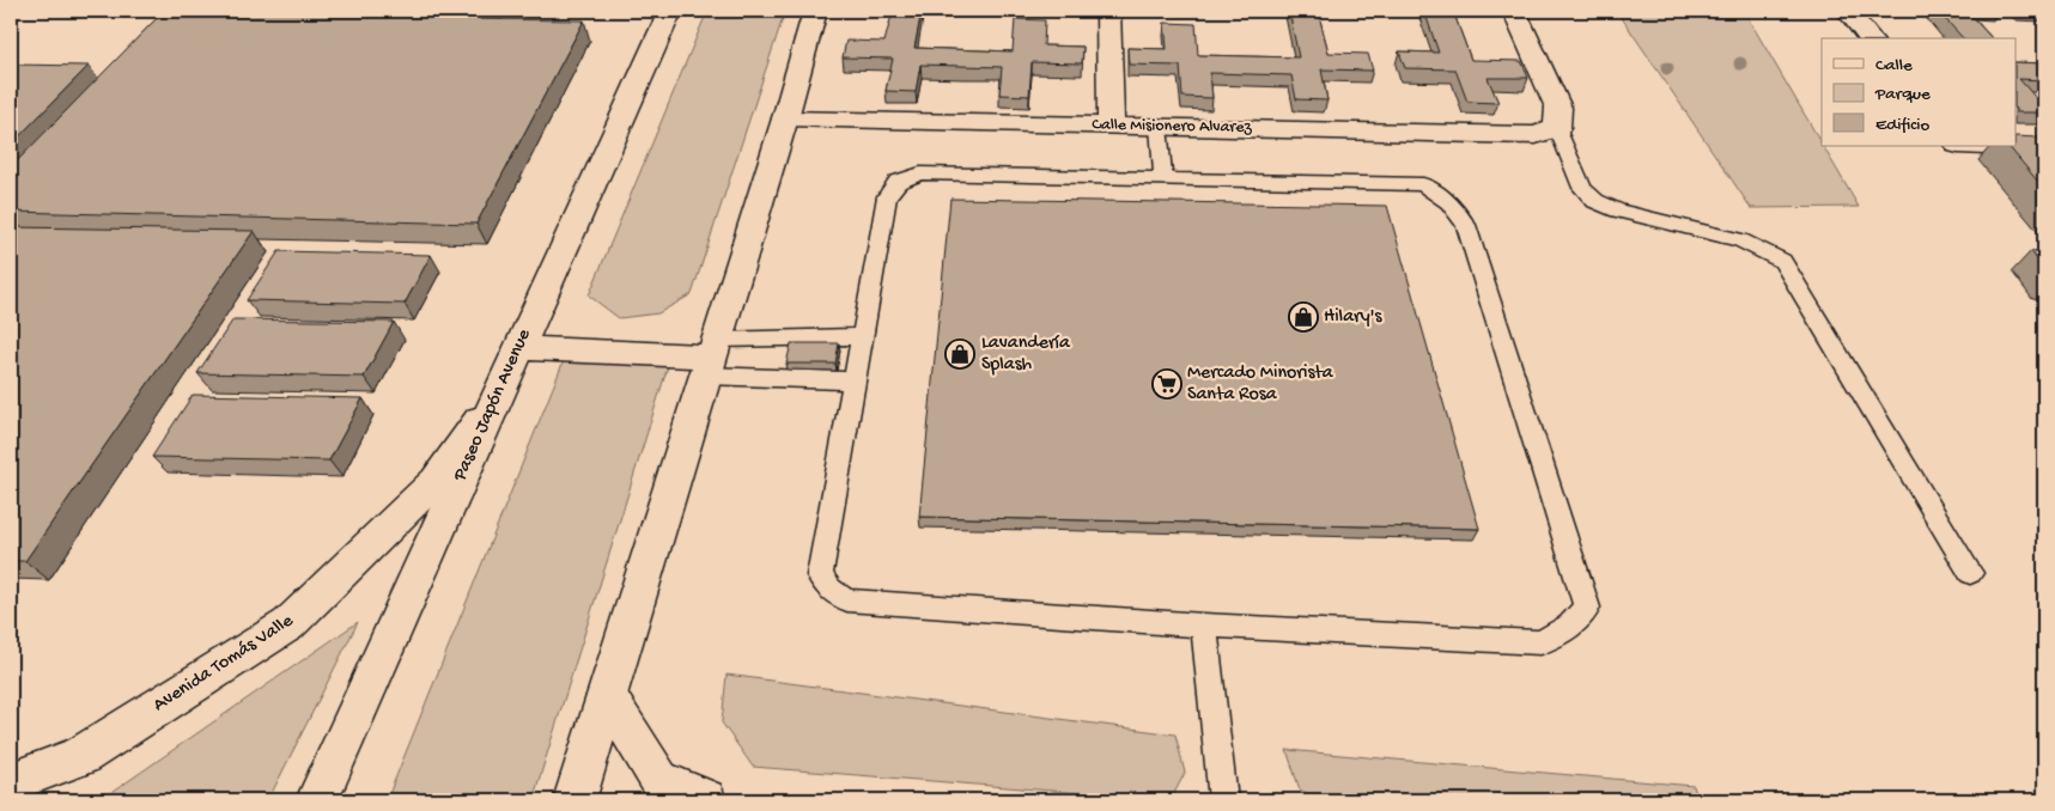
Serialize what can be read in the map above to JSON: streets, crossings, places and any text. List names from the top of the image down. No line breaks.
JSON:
{"streets":{"main road":["Calle Misionero Alvarez","Paseo Japón Avenue","Avenida Tomás Valle"]},"crossings":[["Paseo Japón Avenue","Avenida Tomás Valle"]],"places":{"shop":["Hilary's","Lavandería Splash"],"supermarket":["Mercado Minorista Santa Rosa"]},"legend":["Calle","Parque","Edificio"]}
